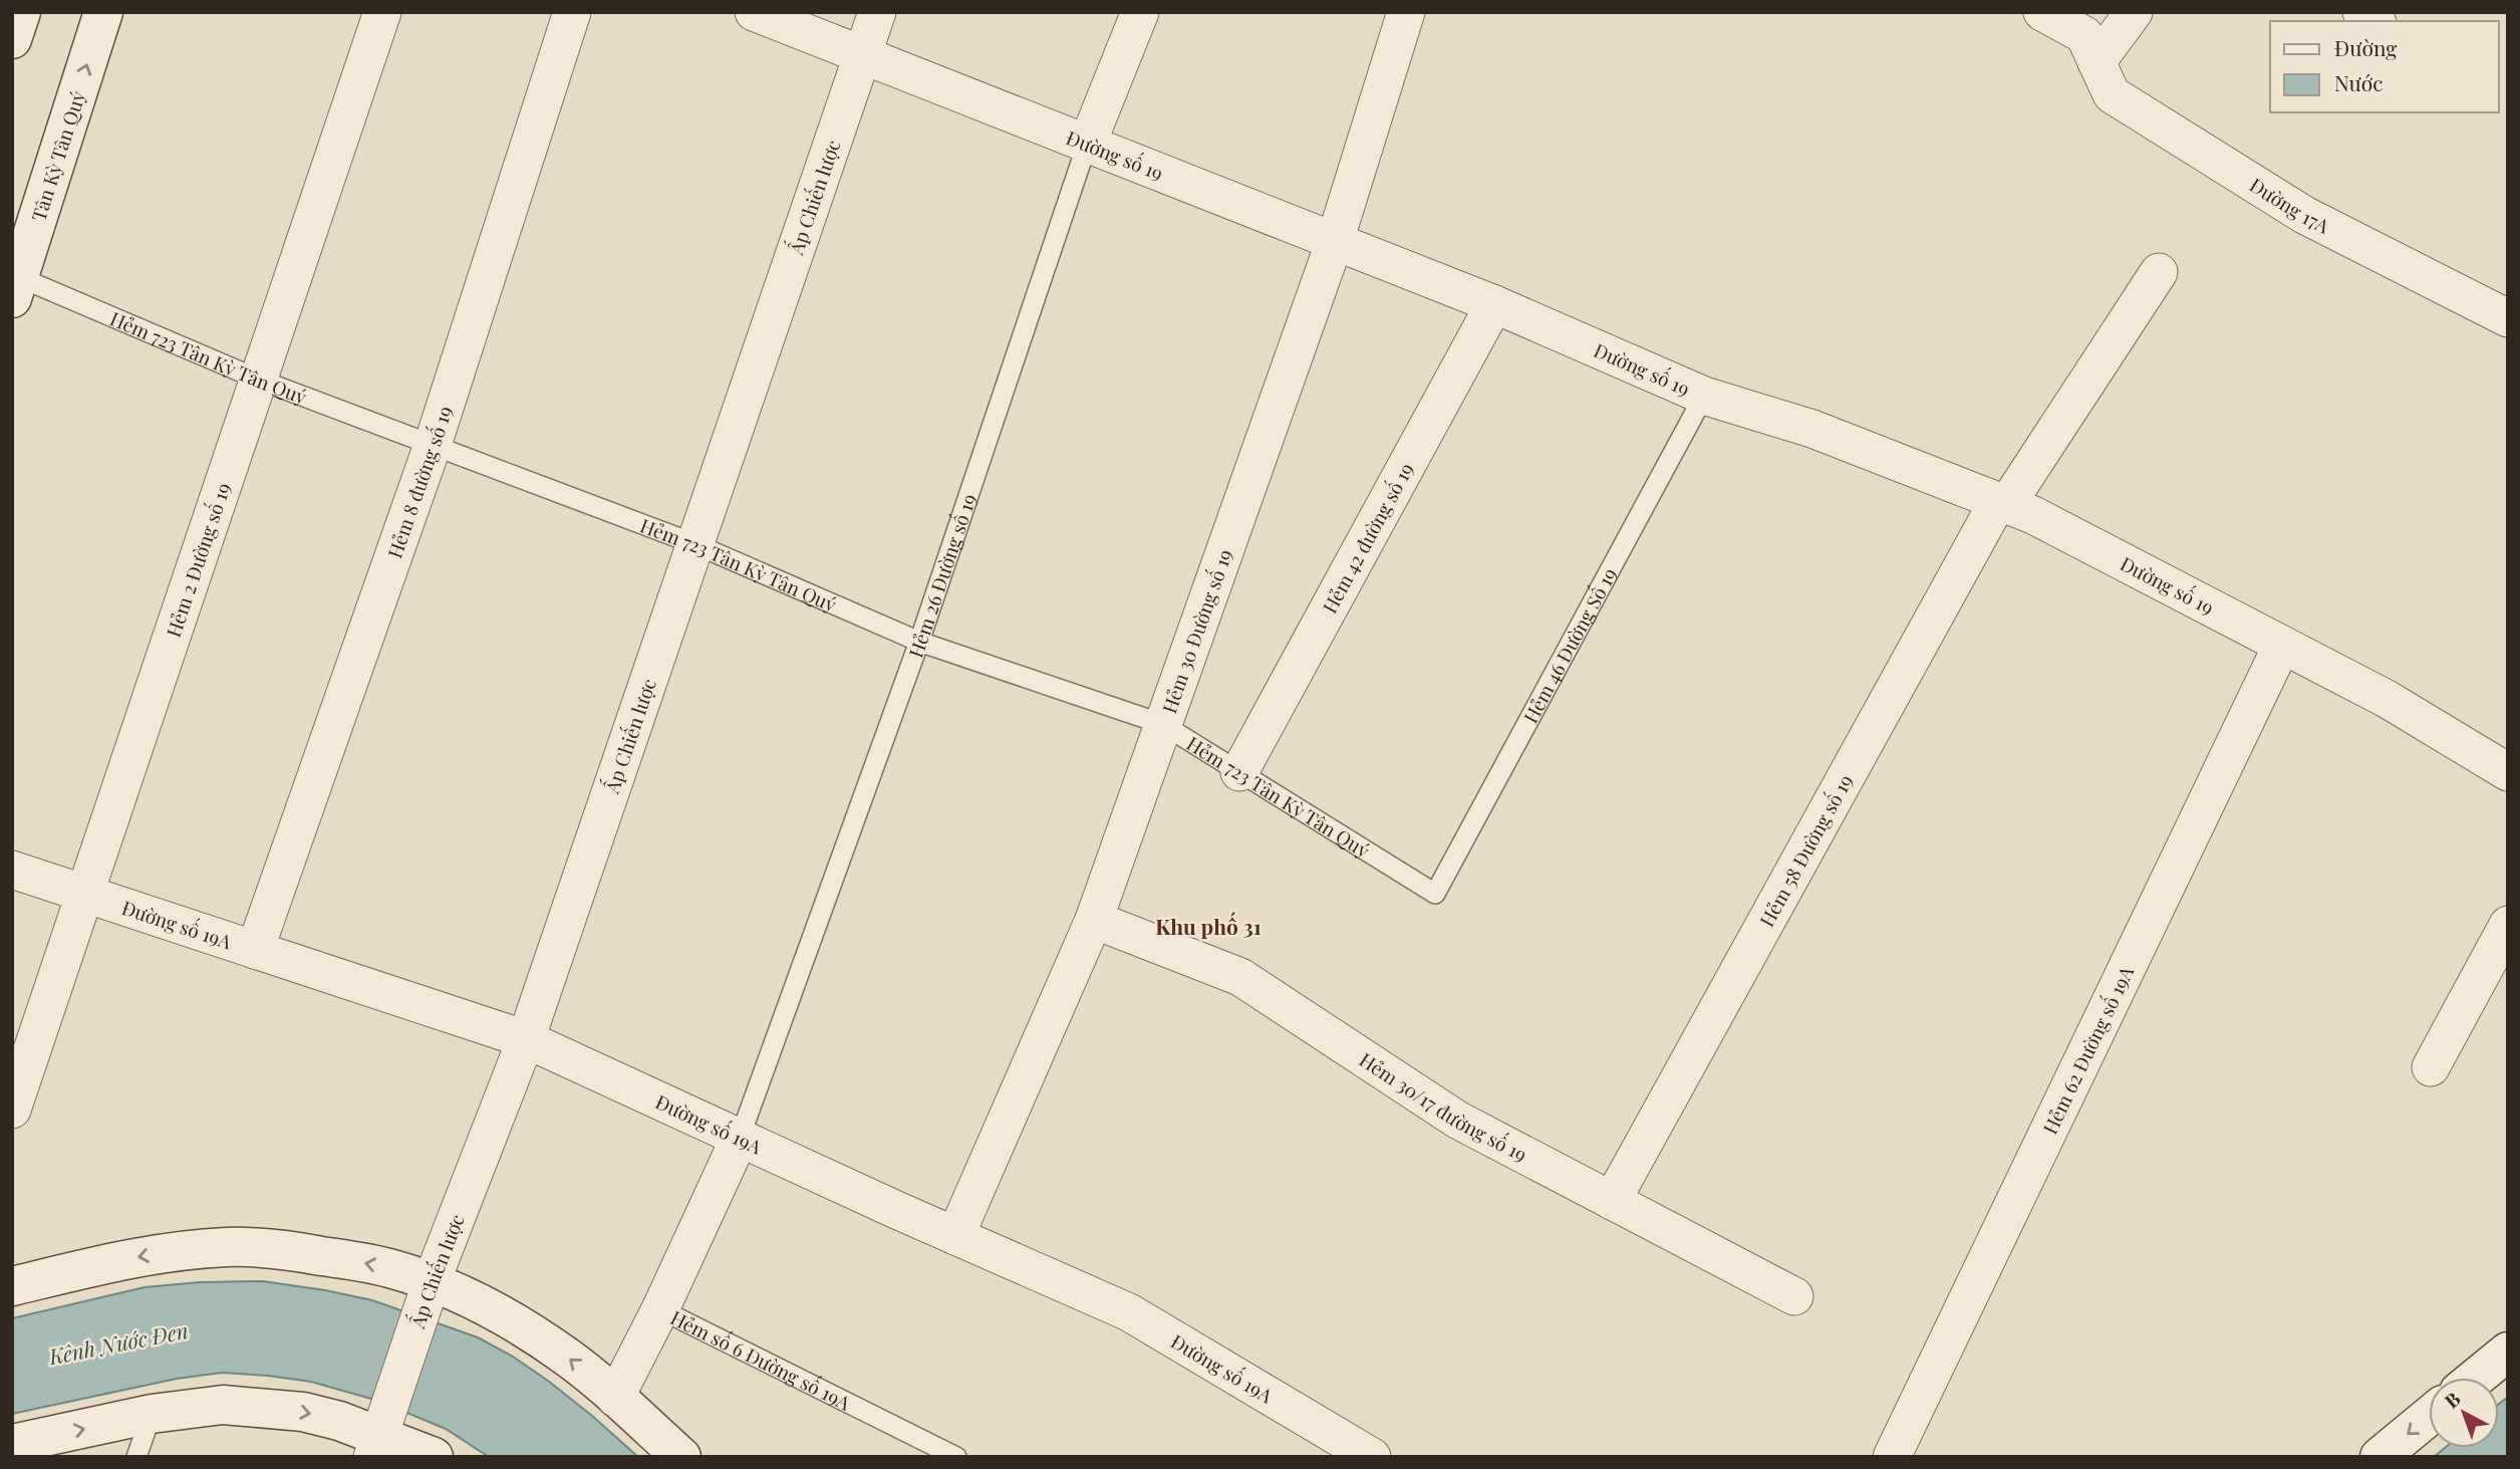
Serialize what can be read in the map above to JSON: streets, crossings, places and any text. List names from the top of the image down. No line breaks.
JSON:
{"streets":{"street":["Tân Kỳ Tân Quý","Đường số 19","Ấp Chiến lược","Đường 17A","Hẻm 8 đường số 19","Hẻm 42 đường số 19","Hẻm 2 Đường số 19","Hẻm 26 Đường số 19","Hẻm 30 Đường số 19","Hẻm 58 Đường số 19","Đường số 19A","Hẻm 62 Đường số 19A","Hẻm 30/17 đường số 19","Hẻm số 6 Đường số 19A"],"lane":["Hẻm 723 Tân Kỳ Tân Quý","Hẻm 46 Đường Số 19"]},"crossings":[["Tân Kỳ Tân Quý","Hẻm 723 Tân Kỳ Tân Quý"],["Đường số 19","Ấp Chiến lược"],["Đường số 19","Hẻm 42 đường số 19"],["Đường số 19","Hẻm 26 Đường số 19"],["Đường số 19","Hẻm 30 Đường số 19"],["Đường số 19","Hẻm 46 Đường Số 19"],["Đường số 19","Hẻm 58 Đường số 19"],["Đường số 19","Hẻm 62 Đường số 19A"],["Ấp Chiến lược","Hẻm 723 Tân Kỳ Tân Quý"],["Ấp Chiến lược","Đường số 19A"],["Hẻm 723 Tân Kỳ Tân Quý","Hẻm 8 đường số 19"],["Hẻm 723 Tân Kỳ Tân Quý","Hẻm 42 đường số 19"],["Hẻm 723 Tân Kỳ Tân Quý","Hẻm 2 Đường số 19"],["Hẻm 723 Tân Kỳ Tân Quý","Hẻm 26 Đường số 19"],["Hẻm 723 Tân Kỳ Tân Quý","Hẻm 30 Đường số 19"],["Hẻm 723 Tân Kỳ Tân Quý","Hẻm 46 Đường Số 19"],["Hẻm 8 đường số 19","Đường số 19A"],["Hẻm 2 Đường số 19","Đường số 19A"],["Hẻm 26 Đường số 19","Đường số 19A"],["Hẻm 26 Đường số 19","Hẻm số 6 Đường số 19A"],["Hẻm 30 Đường số 19","Đường số 19A"],["Hẻm 30 Đường số 19","Hẻm 30/17 đường số 19"],["Hẻm 58 Đường số 19","Hẻm 30/17 đường số 19"],["Đường số 19A","Hẻm số 6 Đường số 19A"]],"one_way":["Tân Kỳ Tân Quý"],"districts":["Khu phố 31"],"water":["Kênh Nước Đen"],"legend":["Đường","Nước"],"north":"top left"}
